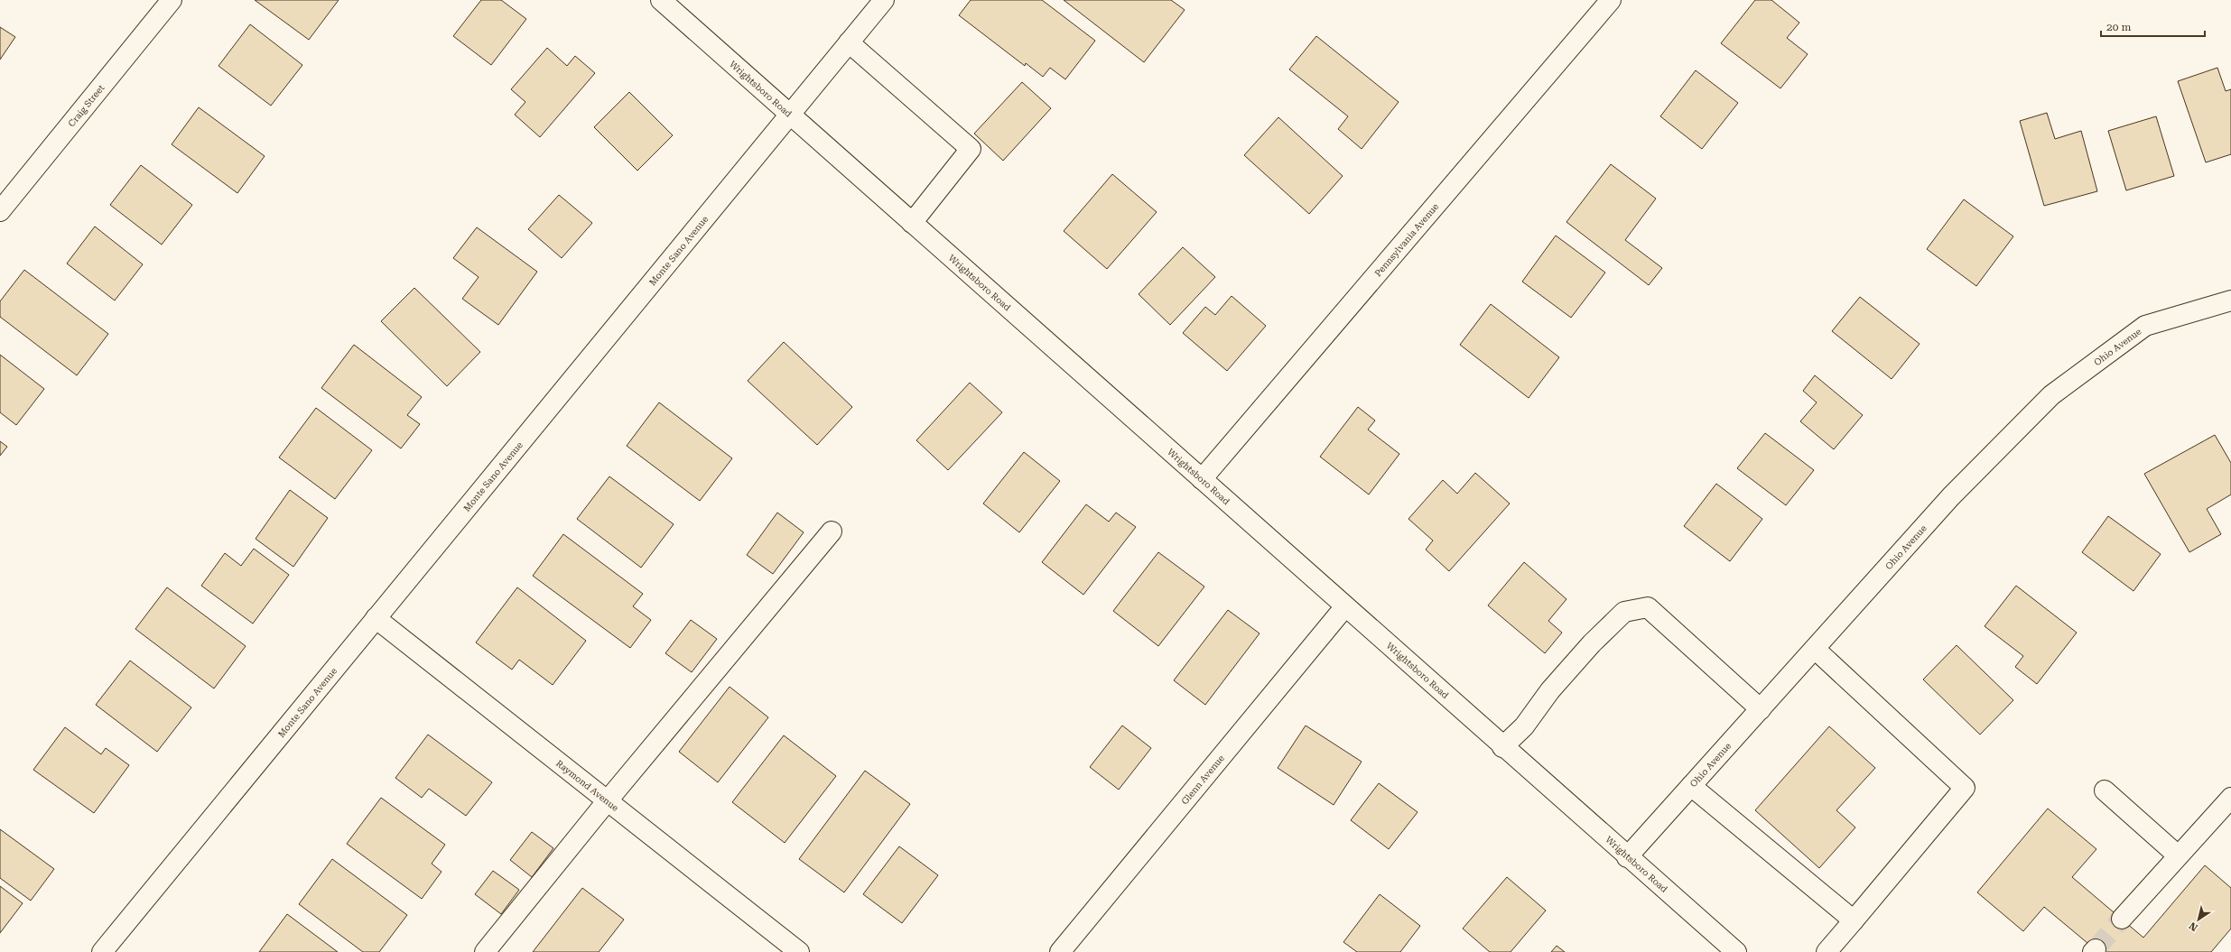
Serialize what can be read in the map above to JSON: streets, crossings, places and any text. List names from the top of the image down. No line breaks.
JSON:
{"streets":{"street":["Wrightsboro Road","Craig Street","Pennsylvania Avenue","Monte Sano Avenue","Ohio Avenue","Glenn Avenue","Raymond Avenue"]},"crossings":[["Wrightsboro Road","Pennsylvania Avenue"],["Wrightsboro Road","Monte Sano Avenue"],["Wrightsboro Road","Ohio Avenue"],["Wrightsboro Road","Glenn Avenue"],["Monte Sano Avenue","Raymond Avenue"]],"scale_bar":"20 m","north":"bottom left"}
